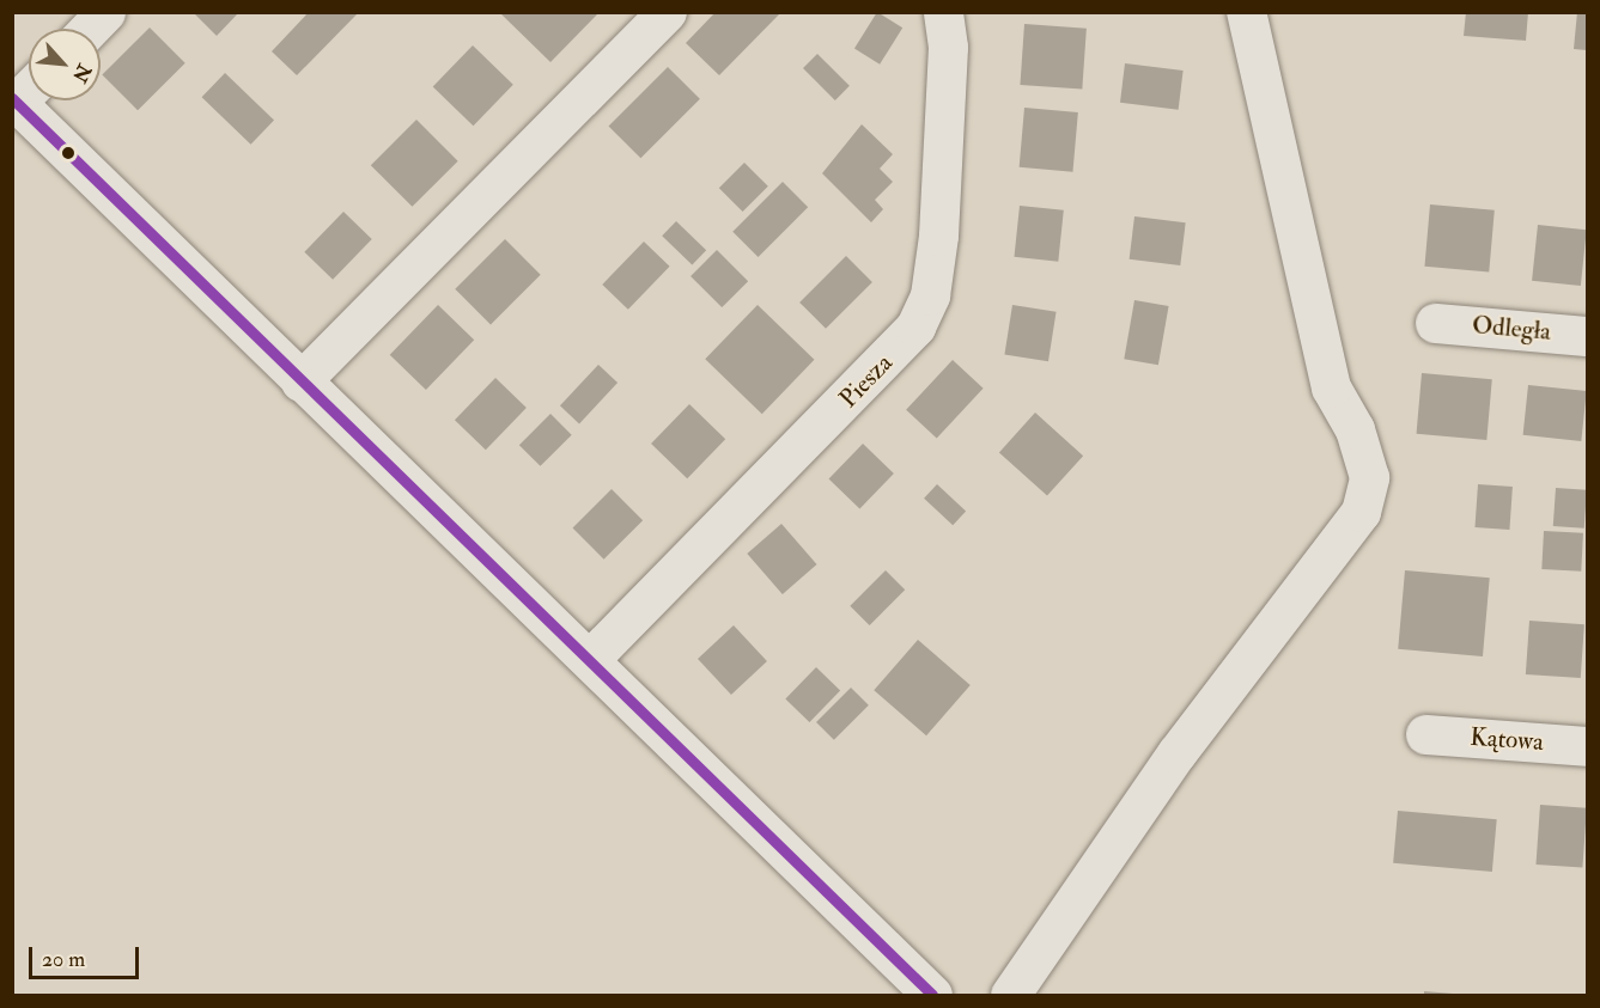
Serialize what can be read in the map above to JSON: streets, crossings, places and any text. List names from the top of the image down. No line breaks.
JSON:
{"streets":{"street":["Odległa","Piesza","Kątowa"]},"scale_bar":"20 m","north":"bottom right"}
